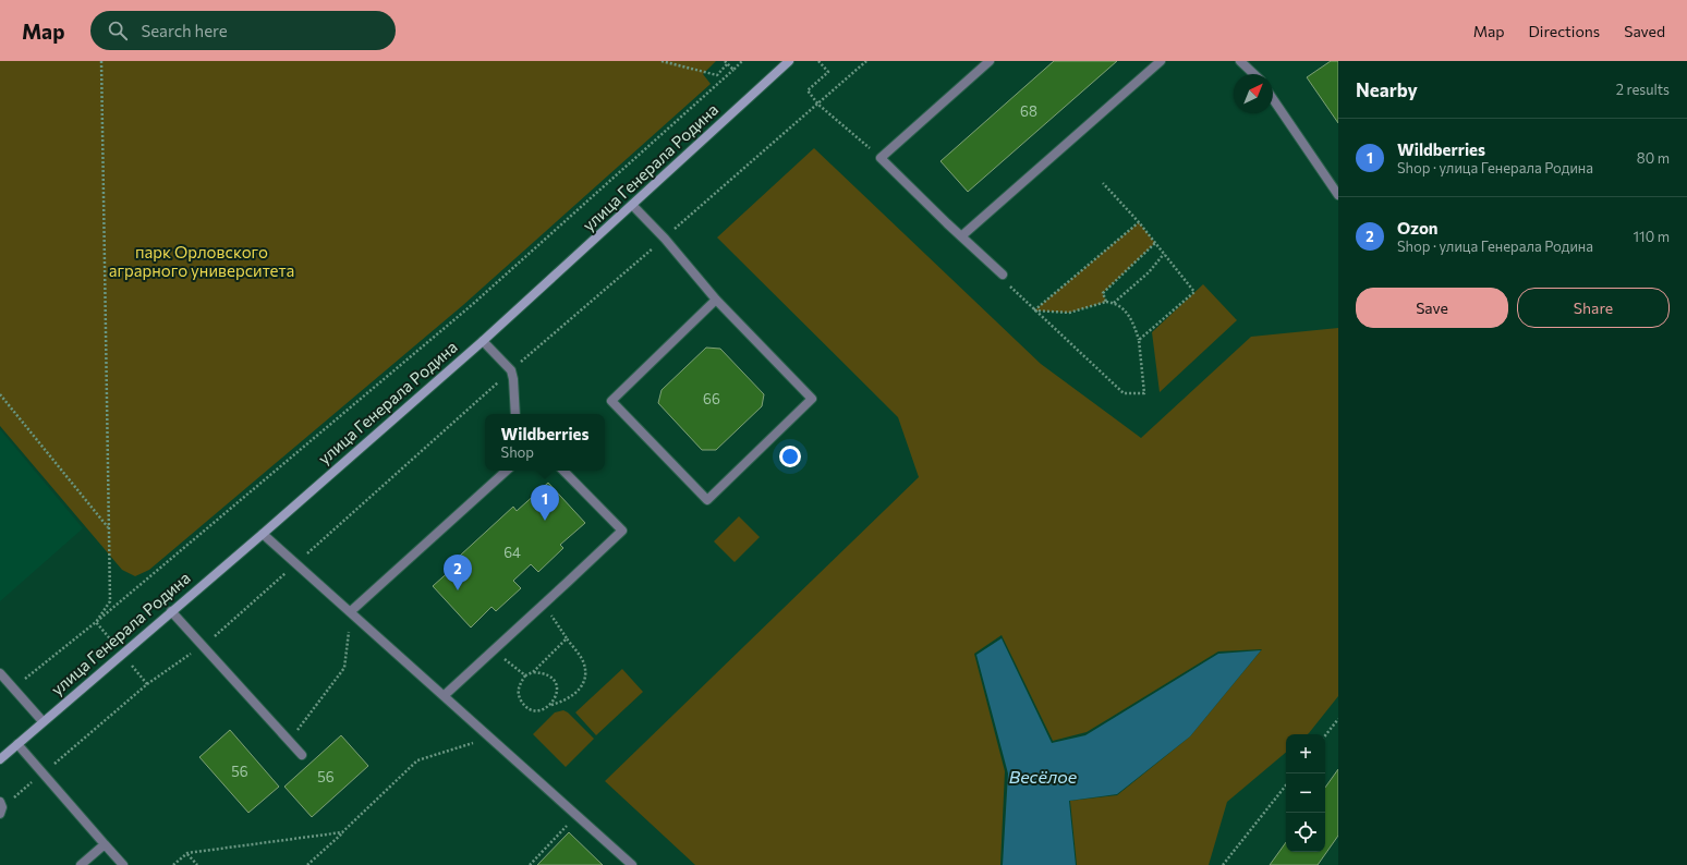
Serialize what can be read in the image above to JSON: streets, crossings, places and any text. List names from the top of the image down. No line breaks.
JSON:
{"streets":{"main road":["улица Генерала Родина"]},"water":["Весёлое"],"parks":["парк Орловского аграрного университета"],"house_numbers":["68","66","64","56","56"],"north":"top right","page":{"header":"Map","search":"Search here","nav":["Map","Directions","Saved"],"heading":["Nearby","2 results"],"list":[{"mark":"1","name":"Wildberries","note":"Shop · улица Генерала Родина","value":"80 m"},{"mark":"2","name":"Ozon","note":"Shop · улица Генерала Родина","value":"110 m"}],"buttons":["Save","Share"],"popup":["Wildberries","Shop"],"pins":["1","2"],"map_buttons":["+","−"]}}
